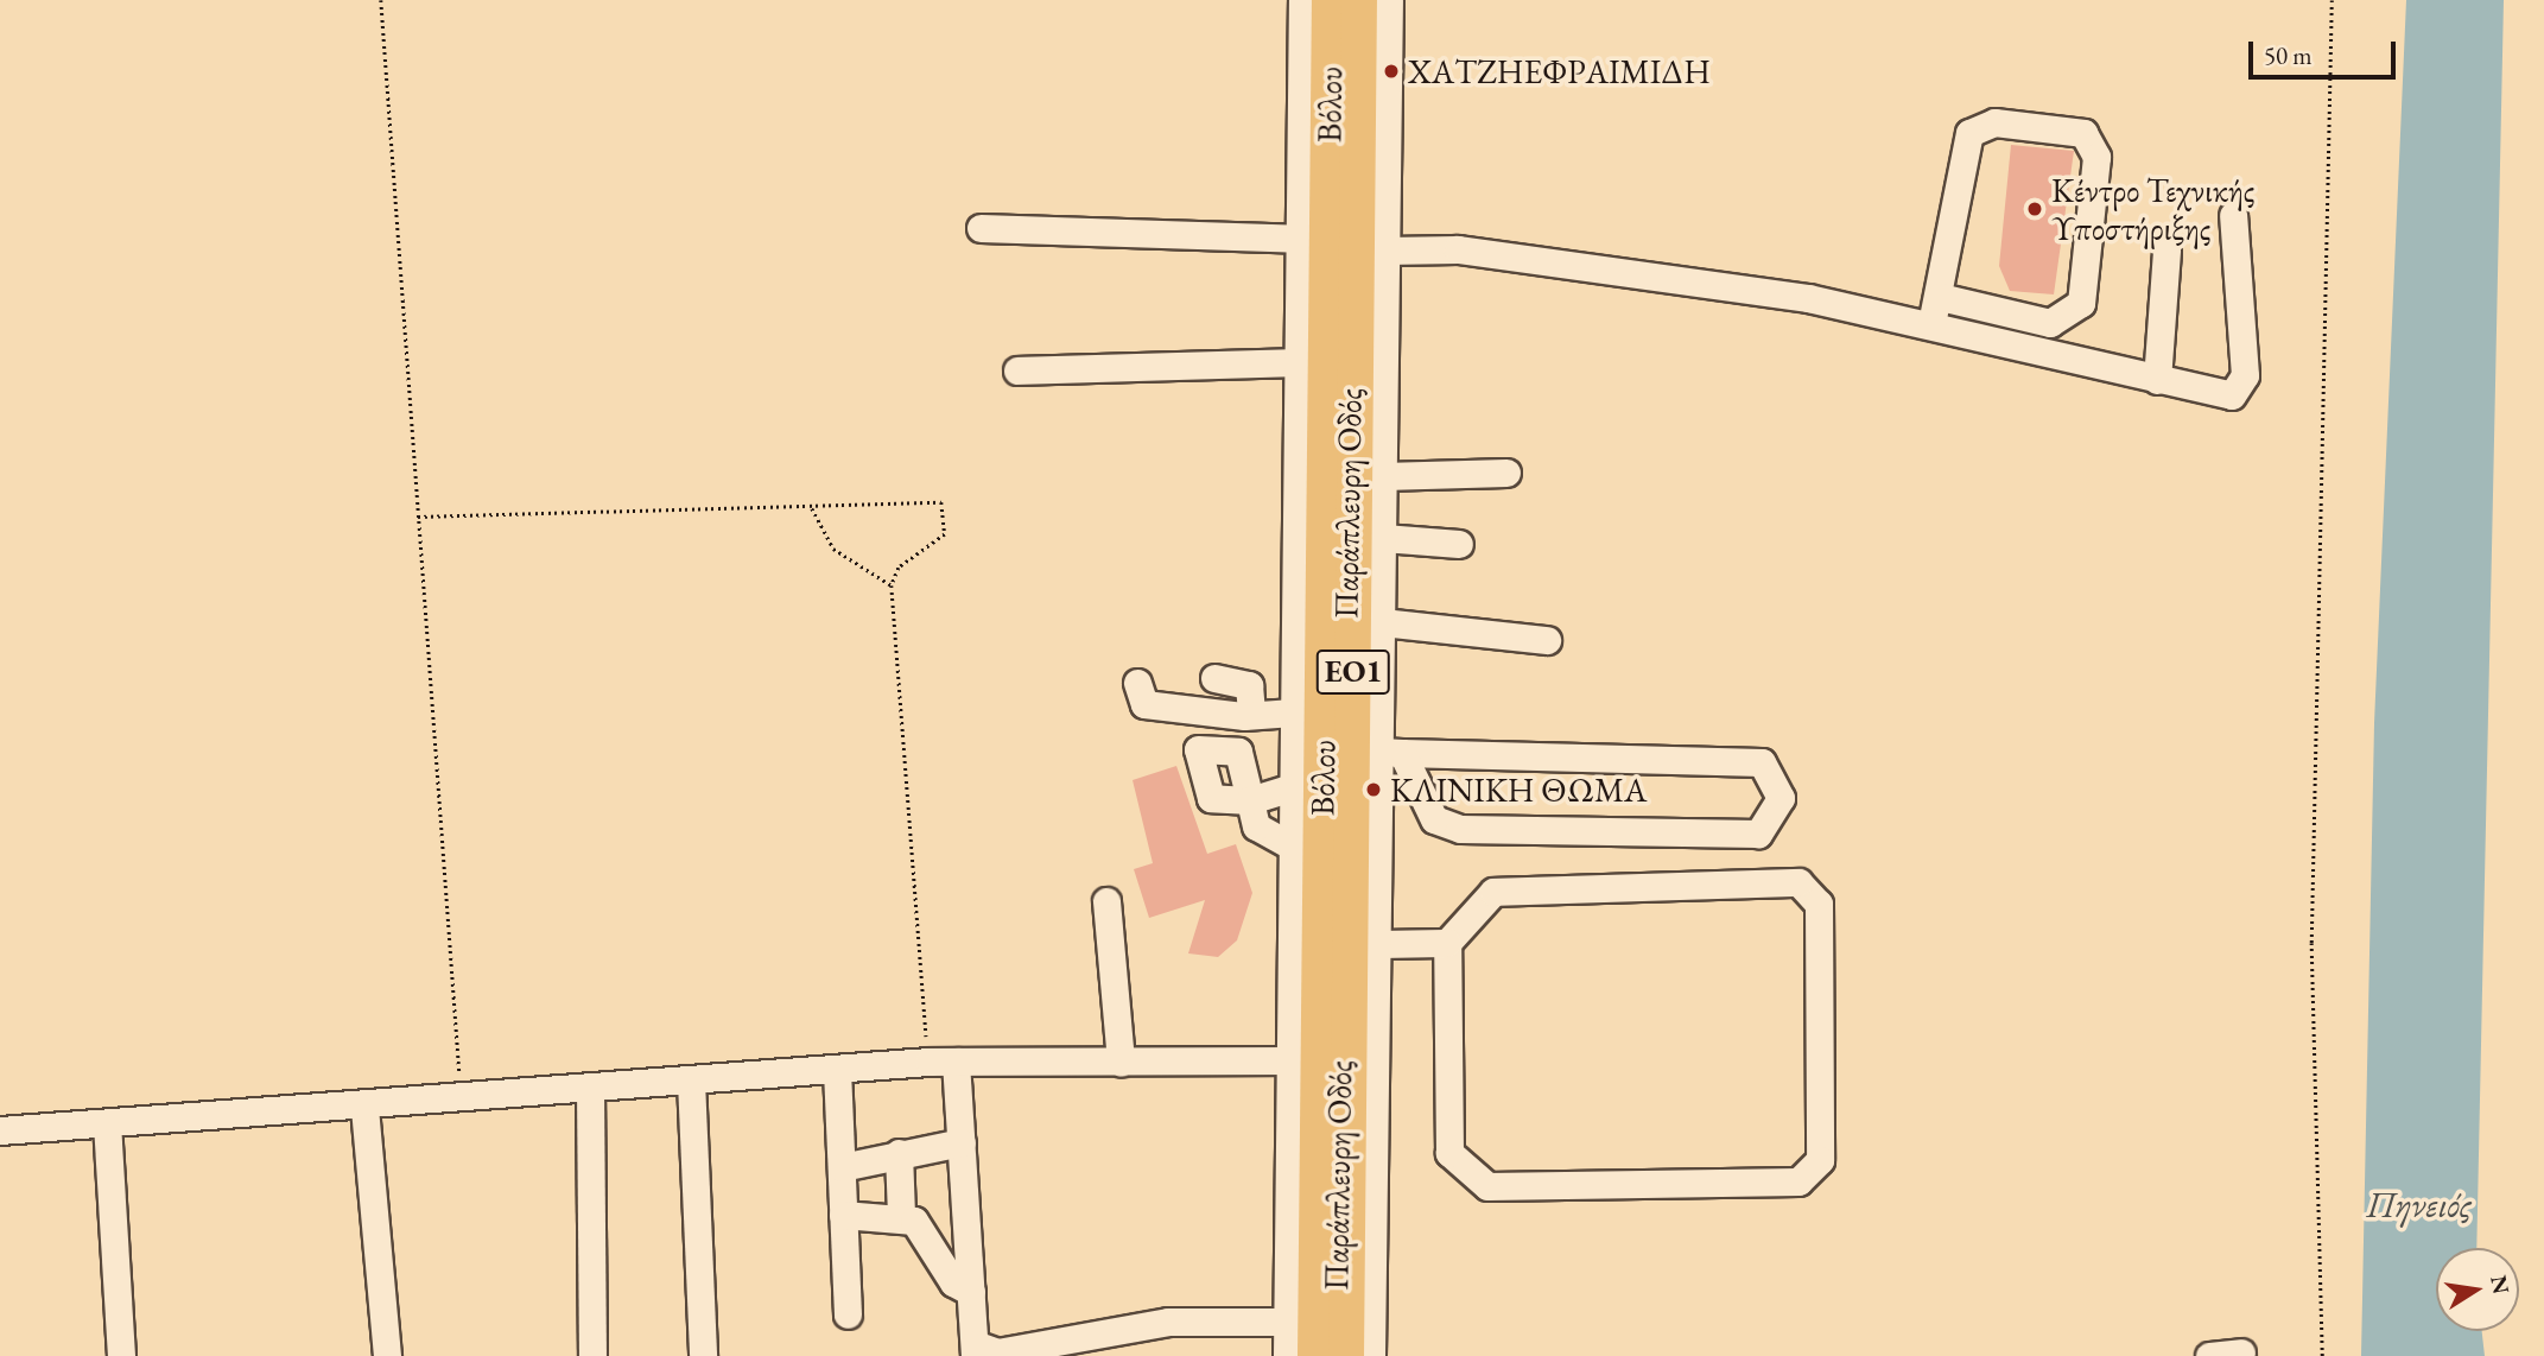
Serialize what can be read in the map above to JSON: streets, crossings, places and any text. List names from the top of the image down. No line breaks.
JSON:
{"streets":{"main road":["Βόλου","ΕΟ1"],"street":["Παράπλευρη Οδός"]},"water":["Πηνειός"],"places":["ΧΑΤΖΗΕΦΡΑΙΜΙΔΗ","Κέντρο Τεχνικής Υποστήριξης","ΚΛΙΝΙΚΗ ΘΩΜΑ"],"scale_bar":"50 m","north":"right"}
